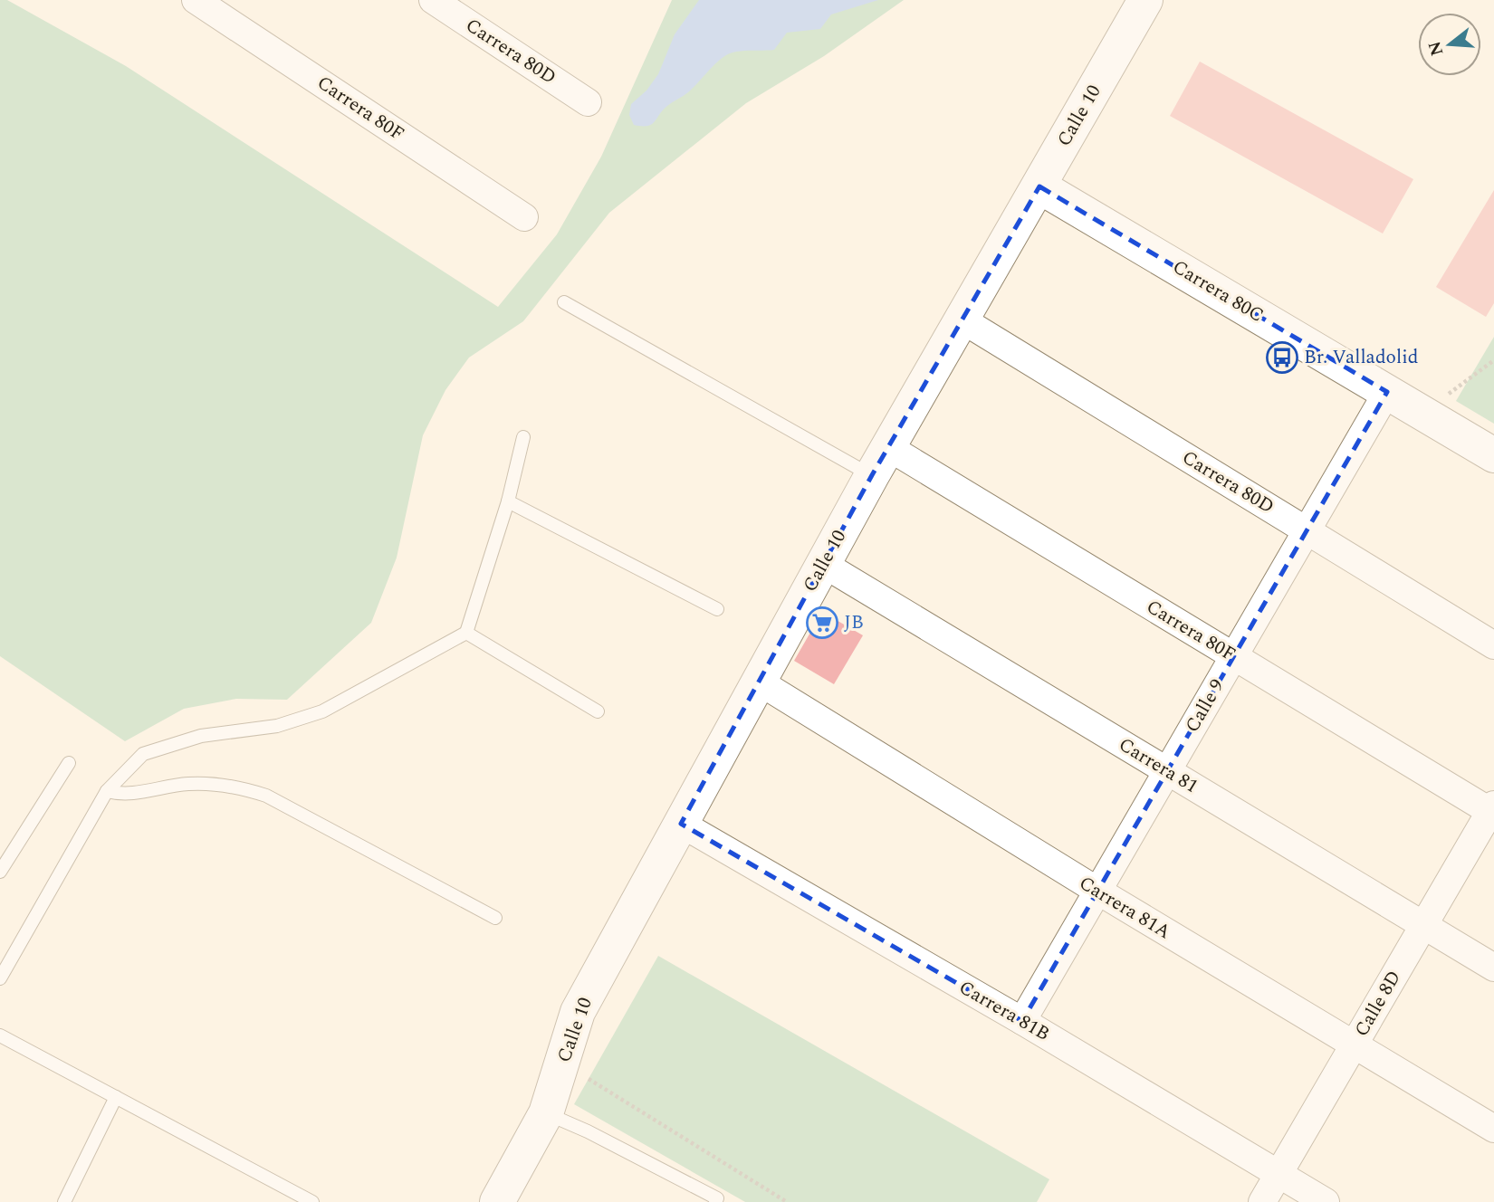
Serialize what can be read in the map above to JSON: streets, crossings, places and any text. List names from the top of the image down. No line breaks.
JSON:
{"streets":{"street":["Carrera 80D","Carrera 80F","Calle 10","Carrera 80C","Calle 9","Carrera 81","Carrera 81A","Calle 8D","Carrera 81B"]},"crossings":[["Carrera 80D","Calle 10"],["Carrera 80D","Calle 9"],["Carrera 80F","Calle 10"],["Carrera 80F","Calle 9"],["Carrera 80F","Calle 8D"],["Calle 10","Carrera 80C"],["Calle 10","Carrera 81"],["Calle 10","Carrera 81A"],["Calle 10","Carrera 81B"],["Carrera 80C","Calle 9"],["Calle 9","Carrera 81"],["Calle 9","Carrera 81A"],["Calle 9","Carrera 81B"],["Carrera 81","Calle 8D"],["Carrera 81A","Calle 8D"],["Calle 8D","Carrera 81B"]],"places":{"bus stop":["Br. Valladolid"],"supermarket":["JB"]},"north":"left"}
